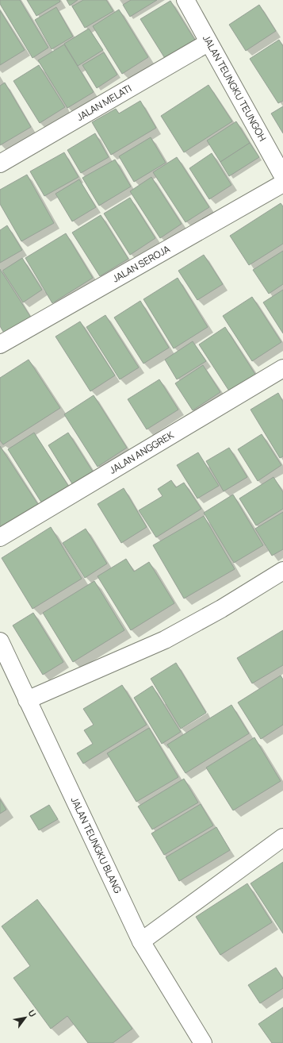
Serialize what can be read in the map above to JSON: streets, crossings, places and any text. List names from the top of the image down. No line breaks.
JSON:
{"streets":{"street":["JALAN TEUNGKU TEUNGOH","JALAN MELATI","JALAN SEROJA","JALAN ANGGREK","JALAN TEUNGKU BLANG"]},"crossings":[["JALAN TEUNGKU TEUNGOH","JALAN MELATI"]],"north":"top right"}
